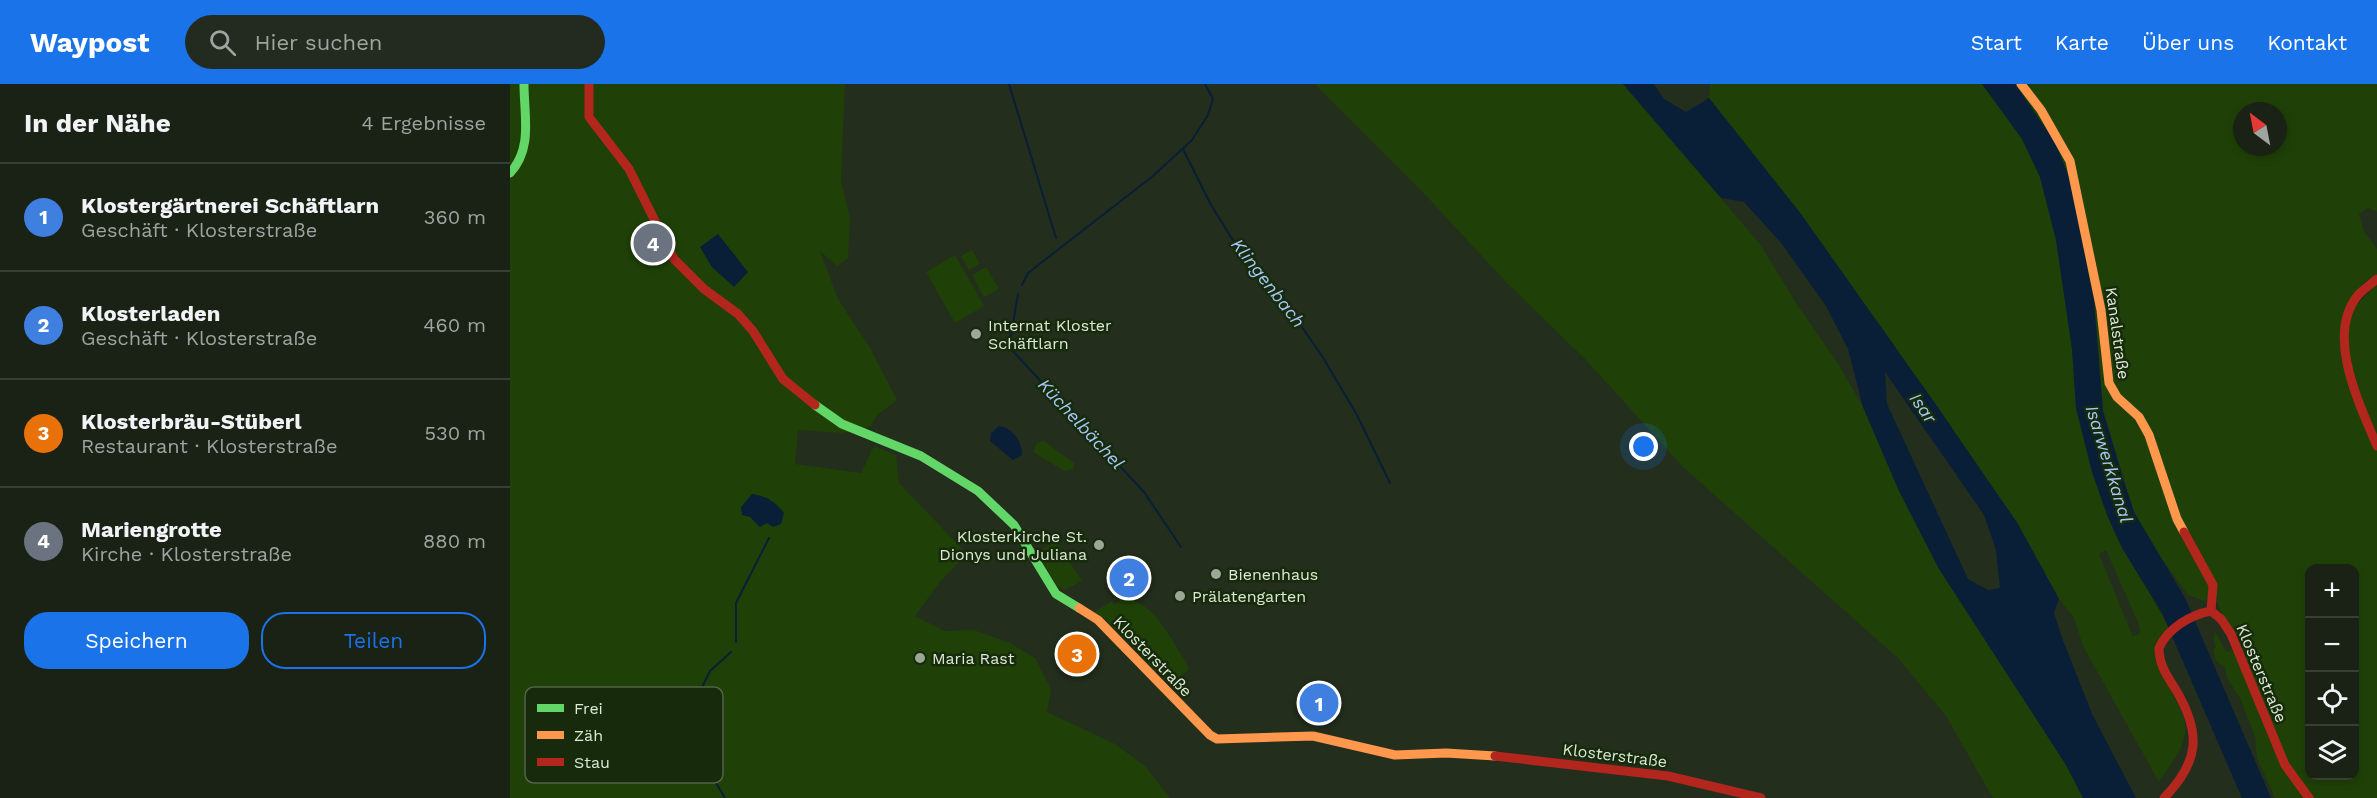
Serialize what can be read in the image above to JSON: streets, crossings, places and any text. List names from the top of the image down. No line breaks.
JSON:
{"streets":{"main road":["Kanalstraße","Klosterstraße"]},"crossings":[["Kanalstraße","Klosterstraße"]],"water":["Klingenbach","Isar","Küchelbächel","Isarwerkkanal"],"places":["Internat Kloster Schäftlarn","Klosterkirche St. Dionys und Juliana","Bienenhaus","Prälatengarten","Maria Rast"],"legend":["Frei","Zäh","Stau"],"north":"top left","page":{"header":"Waypost","search":"Hier suchen","nav":["Start","Karte","Über uns","Kontakt"],"heading":["In der Nähe","4 Ergebnisse"],"list":[{"mark":"1","name":"Klostergärtnerei Schäftlarn","note":"Geschäft · Klosterstraße","value":"360 m"},{"mark":"2","name":"Klosterladen","note":"Geschäft · Klosterstraße","value":"460 m"},{"mark":"3","name":"Klosterbräu-Stüberl","note":"Restaurant · Klosterstraße","value":"530 m"},{"mark":"4","name":"Mariengrotte","note":"Kirche · Klosterstraße","value":"880 m"}],"pins":["4","2","3","1"],"map_buttons":["+","−"],"buttons":["Speichern","Teilen"]}}
